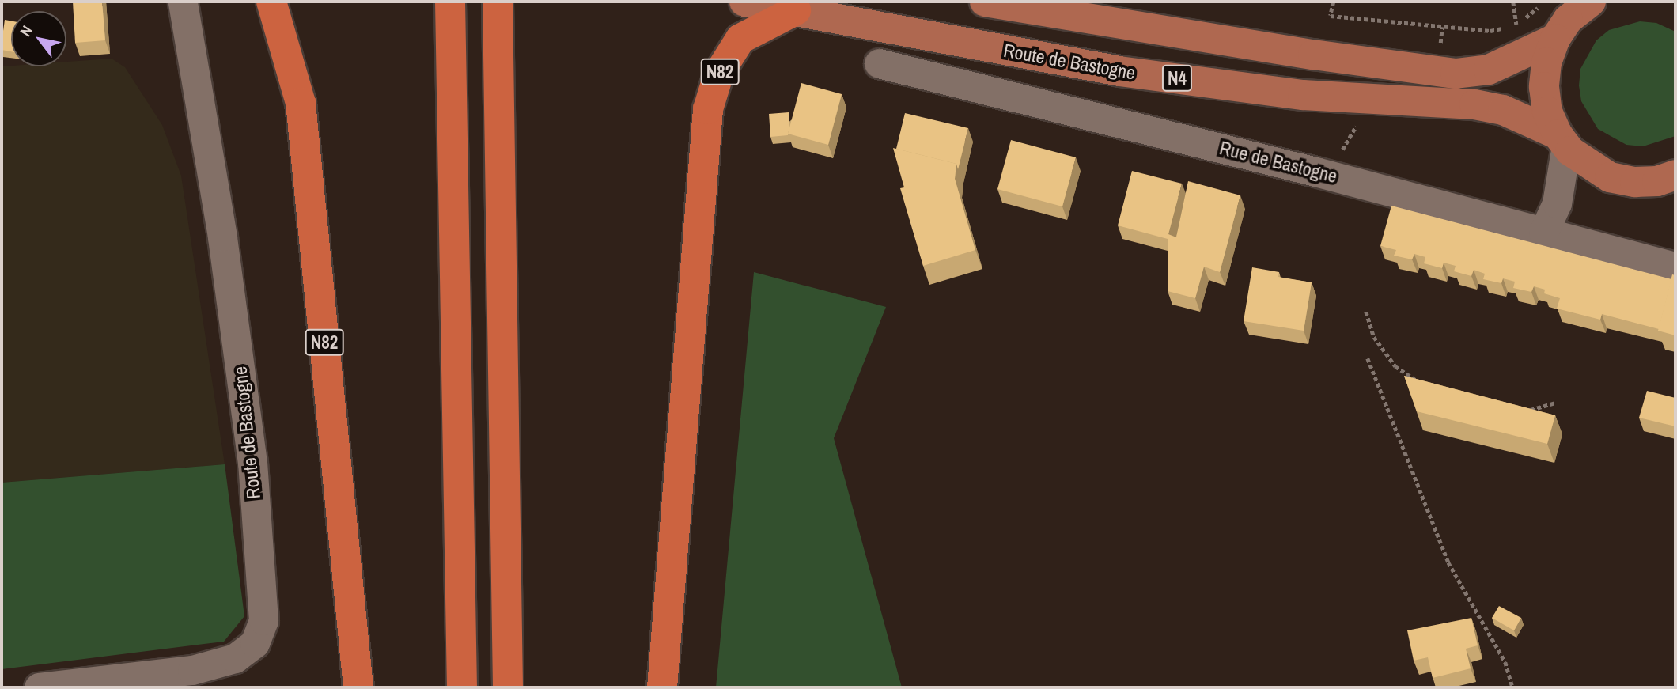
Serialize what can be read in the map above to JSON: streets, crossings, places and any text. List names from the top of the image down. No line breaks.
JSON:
{"streets":{"highway":["N82"],"main road":["Route de Bastogne","N4"],"street":["Rue de Bastogne"]},"crossings":[["Route de Bastogne","N82"],["Route de Bastogne","N4"]],"north":"top left"}
